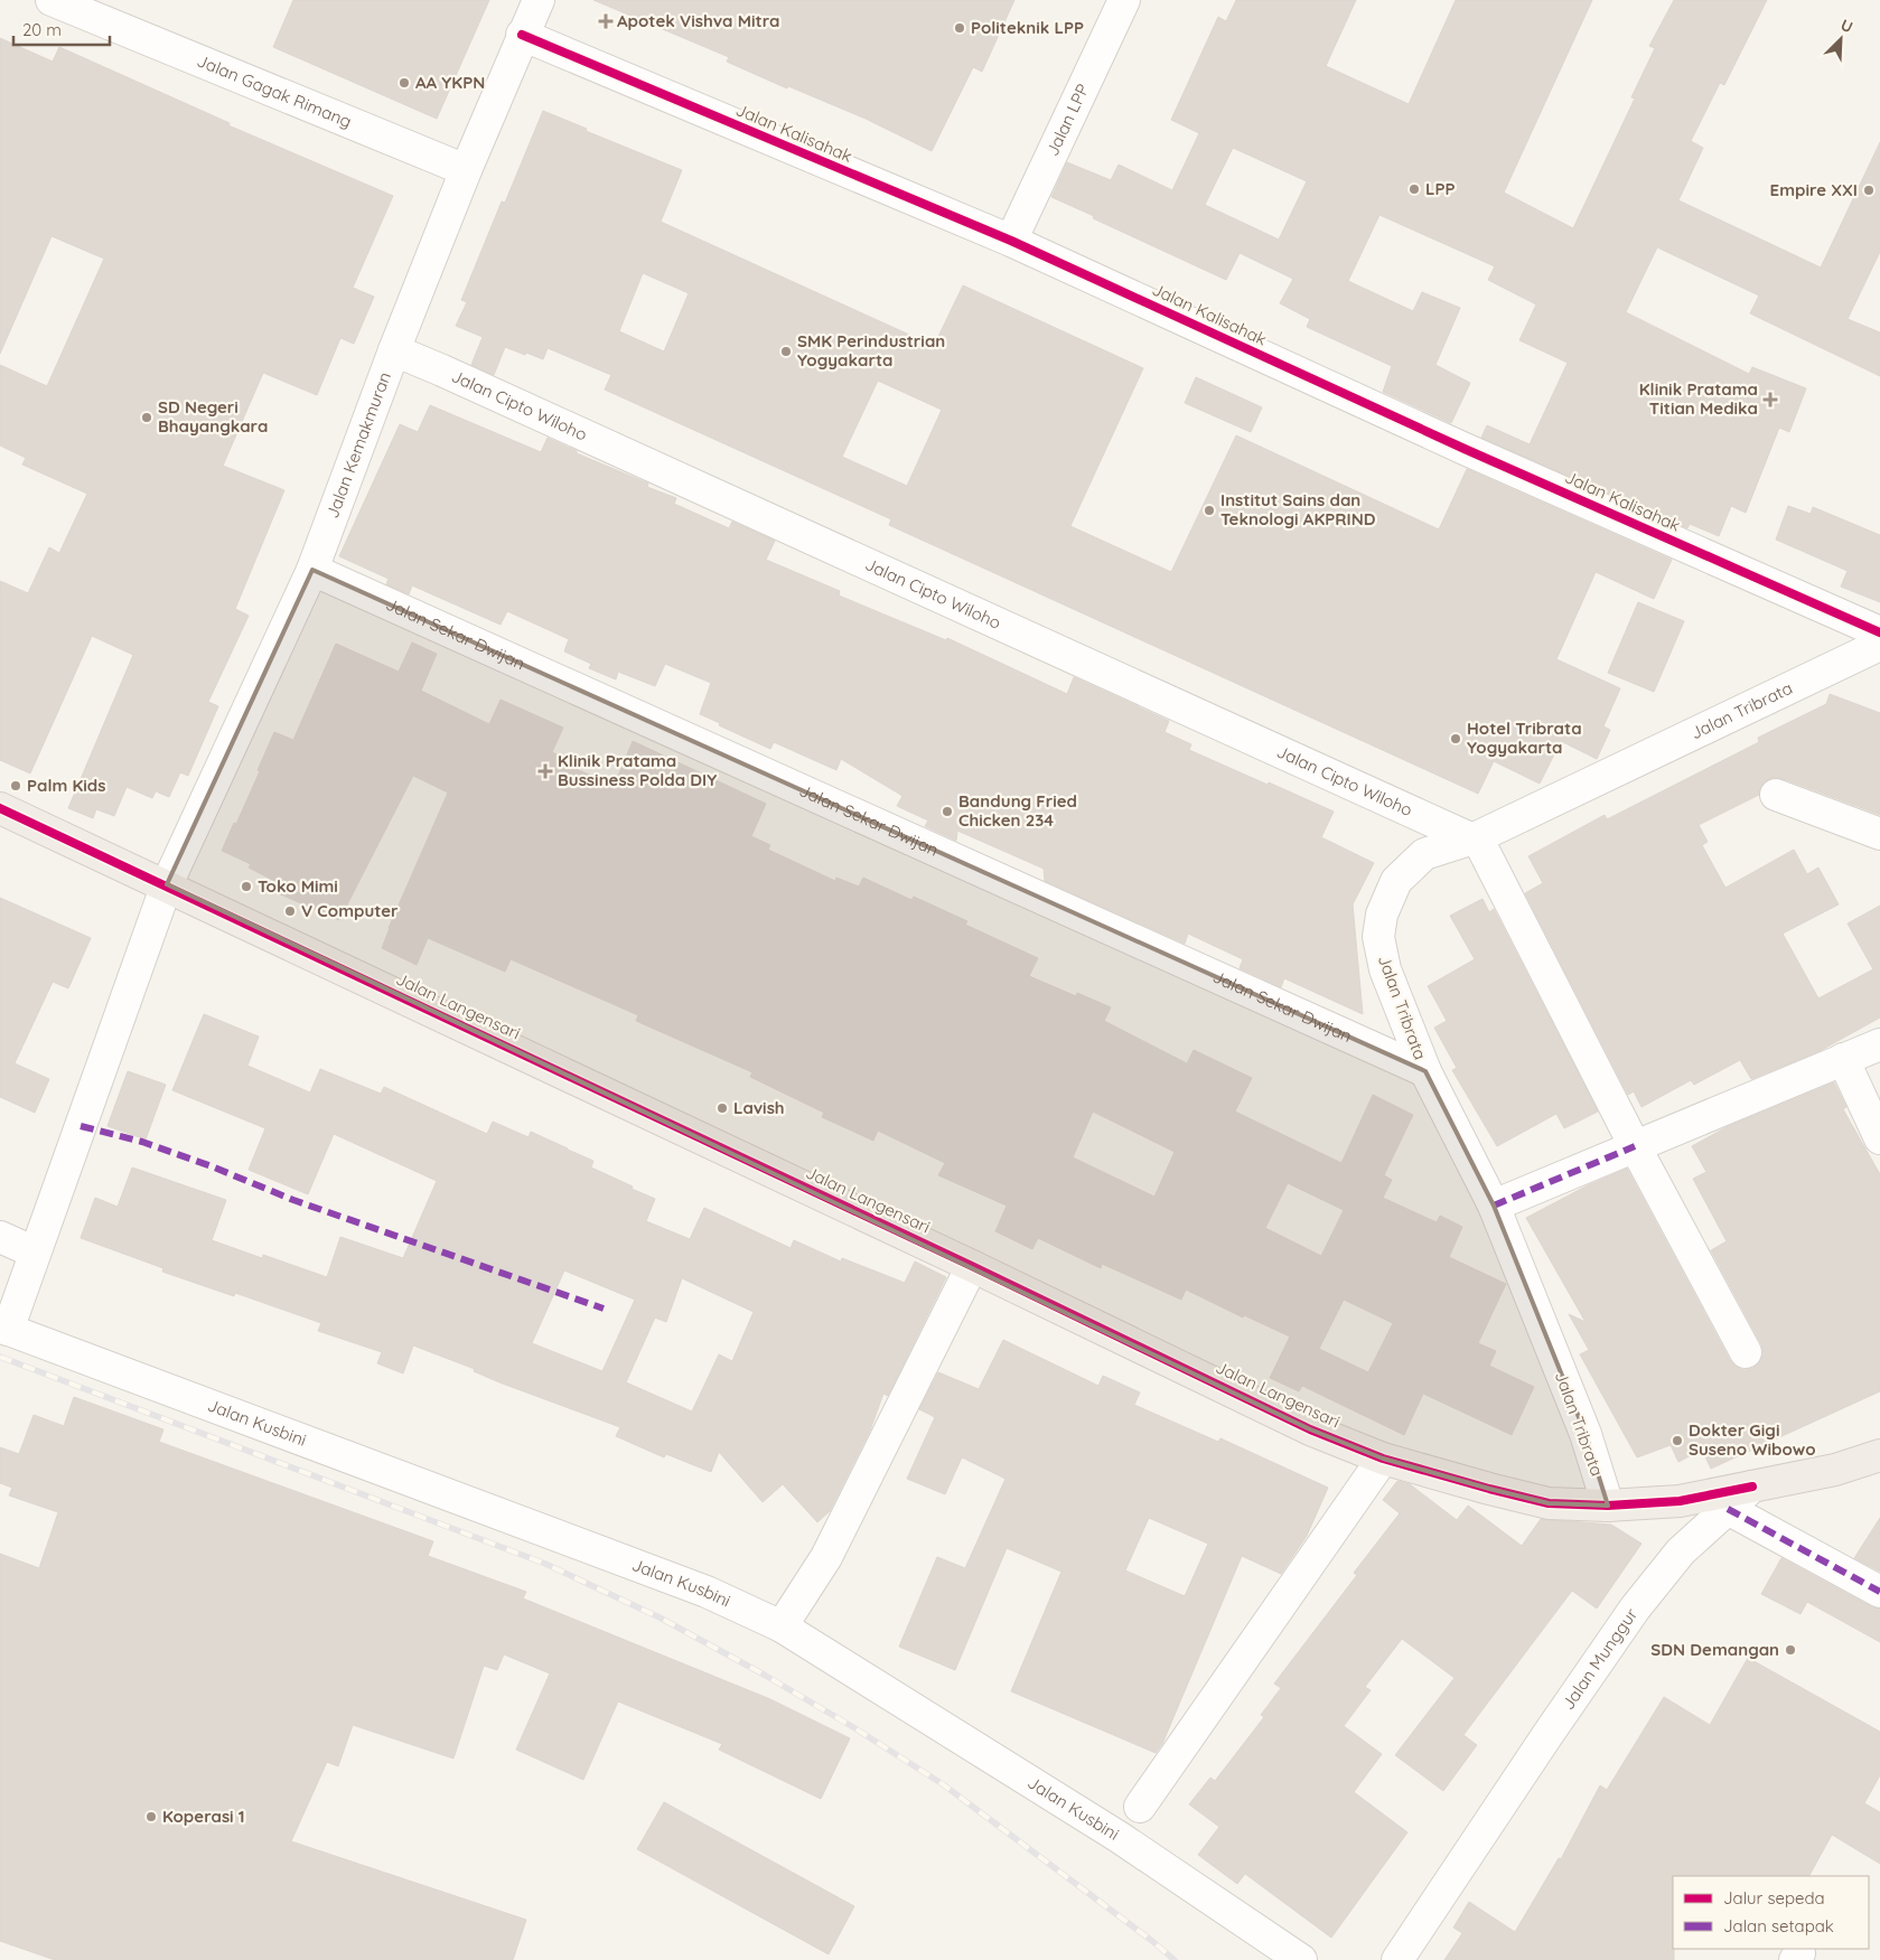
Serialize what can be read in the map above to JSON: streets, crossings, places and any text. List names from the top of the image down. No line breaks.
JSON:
{"streets":{"main road":["Jalan Langensari"],"street":["Jalan Gagak Rimang","Jalan LPP","Jalan Kalisahak","Jalan Cipto Wiloho","Jalan Kemakmuran","Jalan Sekar Dwijan","Jalan Tribrata","Jalan Kusbini","Jalan Munggur"]},"crossings":[["Jalan Gagak Rimang","Jalan Kemakmuran"],["Jalan LPP","Jalan Kalisahak"],["Jalan Kalisahak","Jalan Kemakmuran"],["Jalan Cipto Wiloho","Jalan Kemakmuran"],["Jalan Cipto Wiloho","Jalan Tribrata"],["Jalan Kemakmuran","Jalan Sekar Dwijan"],["Jalan Kemakmuran","Jalan Langensari"],["Jalan Kemakmuran","Jalan Kusbini"],["Jalan Sekar Dwijan","Jalan Tribrata"],["Jalan Tribrata","Jalan Langensari"],["Jalan Langensari","Jalan Munggur"]],"places":{"health":["Apotek Vishva Mitra","Klinik Pratama Titian Medika","Klinik Pratama Bussiness Polda DIY"],"other":["Politeknik LPP","AA YKPN","LPP","Empire XXI","SMK Perindustrian Yogyakarta","SD Negeri Bhayangkara","Institut Sains dan Teknologi AKPRIND","Hotel Tribrata Yogyakarta","Palm Kids","Bandung Fried Chicken 234","Toko Mimi","V Computer","Lavish","Dokter Gigi Suseno Wibowo","SDN Demangan","Koperasi 1"]},"legend":["Jalur sepeda","Jalan setapak"],"scale_bar":"20 m","north":"top right"}
